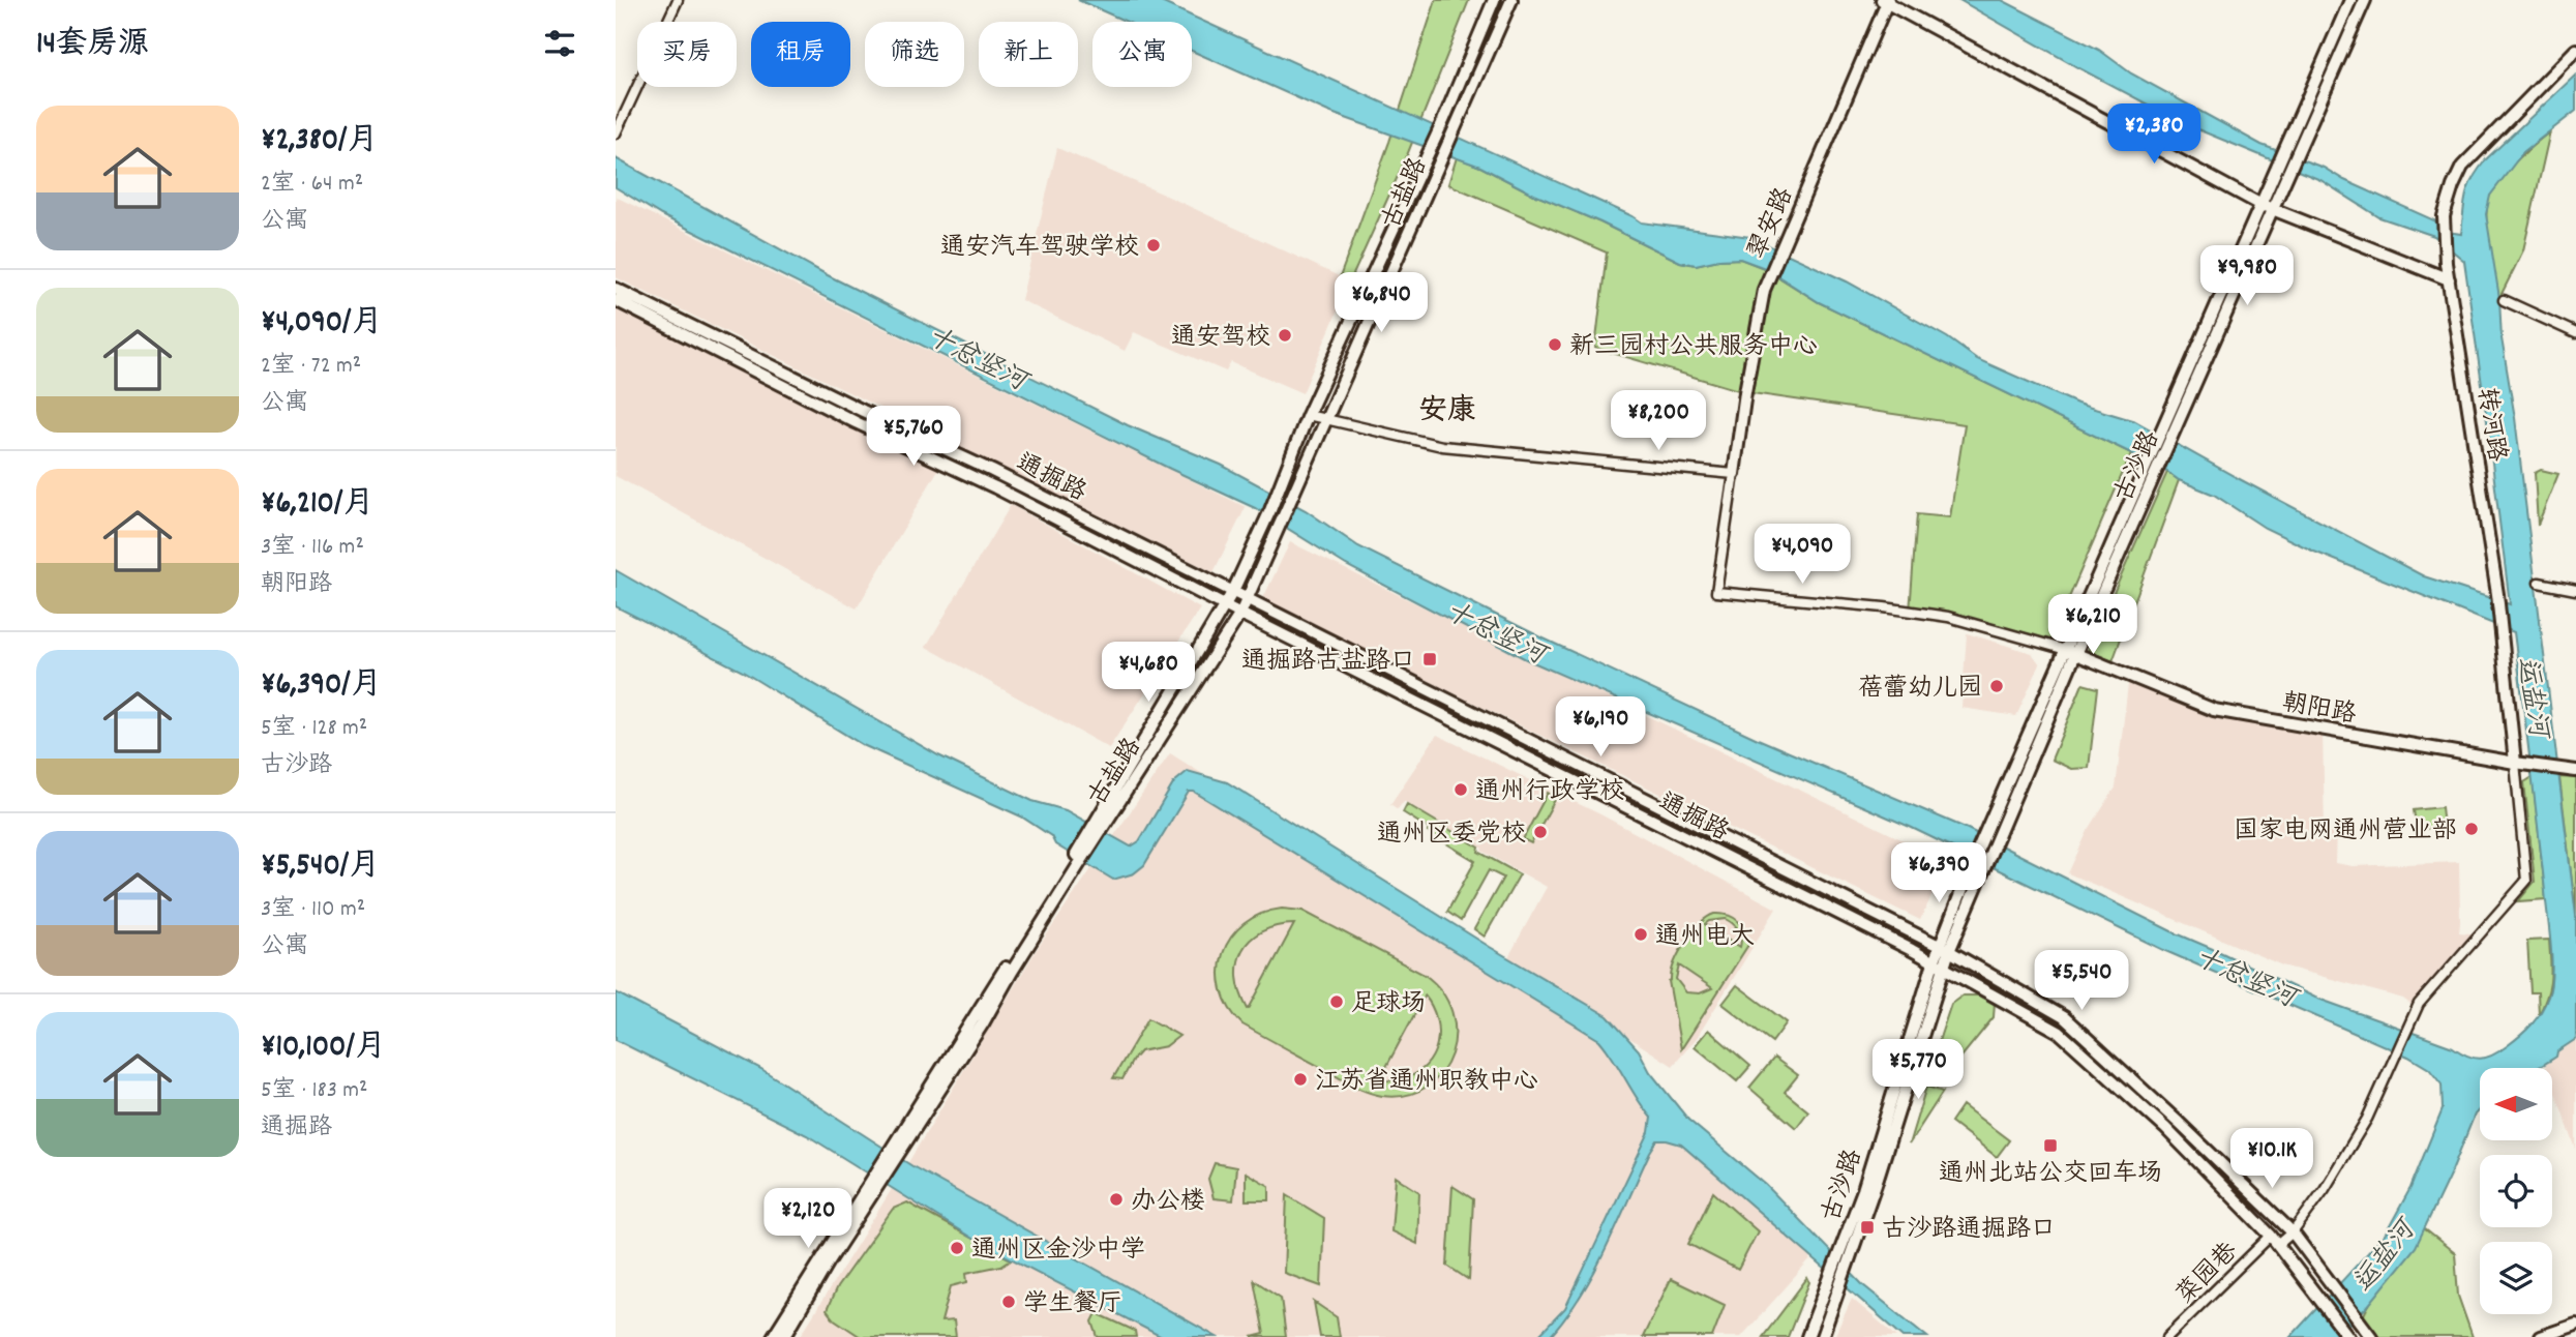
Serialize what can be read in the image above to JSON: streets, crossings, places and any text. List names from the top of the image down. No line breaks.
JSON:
{"streets":{"main road":["古盐路","翠安路","转河路","古沙路","通掘路","朝阳路"],"street":["菜园巷"]},"crossings":[["古盐路","通掘路"],["转河路","朝阳路"],["转河路","菜园巷"],["古沙路","通掘路"],["古沙路","朝阳路"],["通掘路","菜园巷"],["朝阳路","菜园巷"]],"districts":["安康"],"water":["十总竖河","运盐河"],"places":{"other":["通安汽车驾驶学校","通安驾校","新三园村公共服务中心","蓓蕾幼儿园","通州行政学校","国家电网通州营业部","通州区委党校","通州电大","足球场","江苏省通州职教中心","办公楼","通州区金沙中学","学生餐厅"],"transit":["通掘路古盐路口","通州北站公交回车场","古沙路通掘路口"]},"north":"left","page":{"heading":"14套房源","chip":["买房","租房","筛选","新上","公寓"],"list":[{"name":"¥2,380/月","note":"2室 · 64 m² · 公寓"},{"name":"¥4,090/月","note":"2室 · 72 m² · 公寓"},{"name":"¥6,210/月","note":"3室 · 116 m² · 朝阳路"},{"name":"¥6,390/月","note":"5室 · 128 m² · 古沙路"},{"name":"¥5,540/月","note":"3室 · 110 m² · 公寓"},{"name":"¥10,100/月","note":"5室 · 183 m² · 通掘路"}],"price":["¥2,380","¥9,980","¥6,840","¥8,200","¥5,760","¥4,090","¥6,210","¥4,680","¥6,190","¥6,390","¥5,540","¥5,770","¥10.1K","¥2,120"]}}
